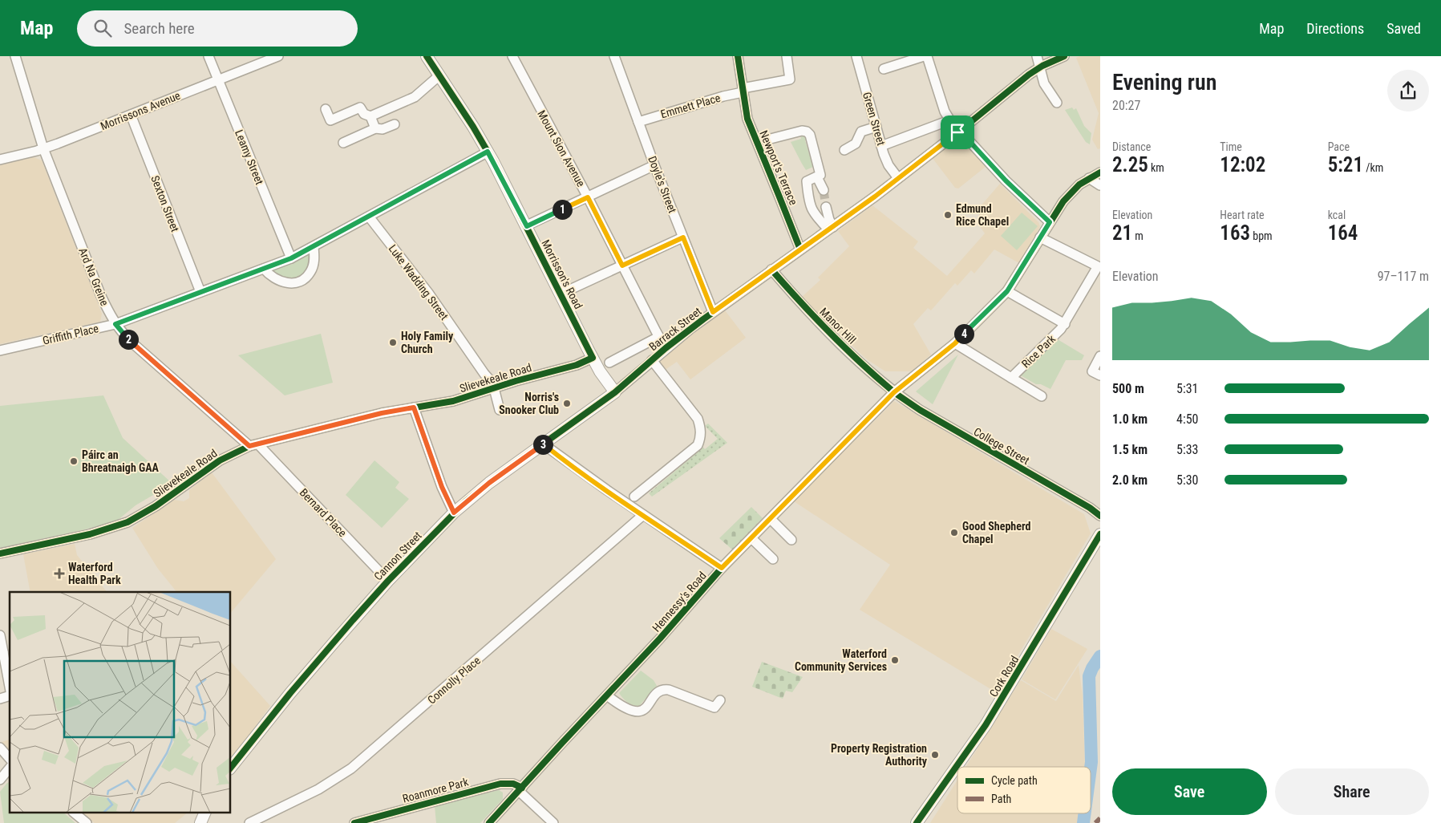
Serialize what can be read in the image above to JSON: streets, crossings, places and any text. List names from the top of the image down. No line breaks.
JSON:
{"streets":{"main road":["Morrisson's Road","Cannon Street","Cork Road"],"street":["Emmett Place","Morrissons Avenue","Green Street","Mount Sion Avenue","Leamy Street","Newport's Terrace","Doyle's Street","Sexton Street","Ard Na Greine","Luke Wadding Street","Manor Hill","Barrack Street","Griffith Place","Rice Park","Slievekeale Road","College Street","Bernard Place","Hennessy's Road","Connolly Place","Roanmore Park"]},"crossings":[["Emmett Place","Newport's Terrace"],["Emmett Place","Doyle's Street"],["Morrissons Avenue","Leamy Street"],["Morrissons Avenue","Sexton Street"],["Morrissons Avenue","Ard Na Greine"],["Green Street","Barrack Street"],["Mount Sion Avenue","Barrack Street"],["Leamy Street","Griffith Place"],["Newport's Terrace","Barrack Street"],["Doyle's Street","Barrack Street"],["Sexton Street","Griffith Place"],["Morrisson's Road","Barrack Street"],["Morrisson's Road","Griffith Place"],["Morrisson's Road","Slievekeale Road"],["Morrisson's Road","Cannon Street"],["Ard Na Greine","Griffith Place"],["Ard Na Greine","Slievekeale Road"],["Ard Na Greine","Bernard Place"],["Luke Wadding Street","Griffith Place"],["Luke Wadding Street","Slievekeale Road"],["Manor Hill","Barrack Street"],["Manor Hill","College Street"],["Manor Hill","Hennessy's Road"],["Barrack Street","Cannon Street"],["Rice Park","Hennessy's Road"],["Slievekeale Road","Bernard Place"],["College Street","Hennessy's Road"],["Bernard Place","Cannon Street"],["Hennessy's Road","Roanmore Park"]],"places":{"other":["Edmund Rice Chapel","Holy Family Church","Norris's Snooker Club","Páirc an Bhreatnaigh GAA","Good Shepherd Chapel","Waterford Community Services","Property Registration Authority"],"health":["Waterford Health Park"]},"legend":["Cycle path","Path"],"page":{"header":"Map","search":"Search here","nav":["Map","Directions","Saved"],"heading":["Evening run","20:27"],"stats":[["Distance","2.25 km"],["Time","12:02"],["Pace","5:21 /km"],["Elevation","21 m"],["Heart rate","163 bpm"],["kcal","164"]],"pins":["1","4","2","3"],"chart":["Elevation","97–117 m"],"list":[{"name":"500 m","note":"5:31"},{"name":"1.0 km","note":"4:50"},{"name":"1.5 km","note":"5:33"},{"name":"2.0 km","note":"5:30"}],"buttons":["Save","Share"]}}
